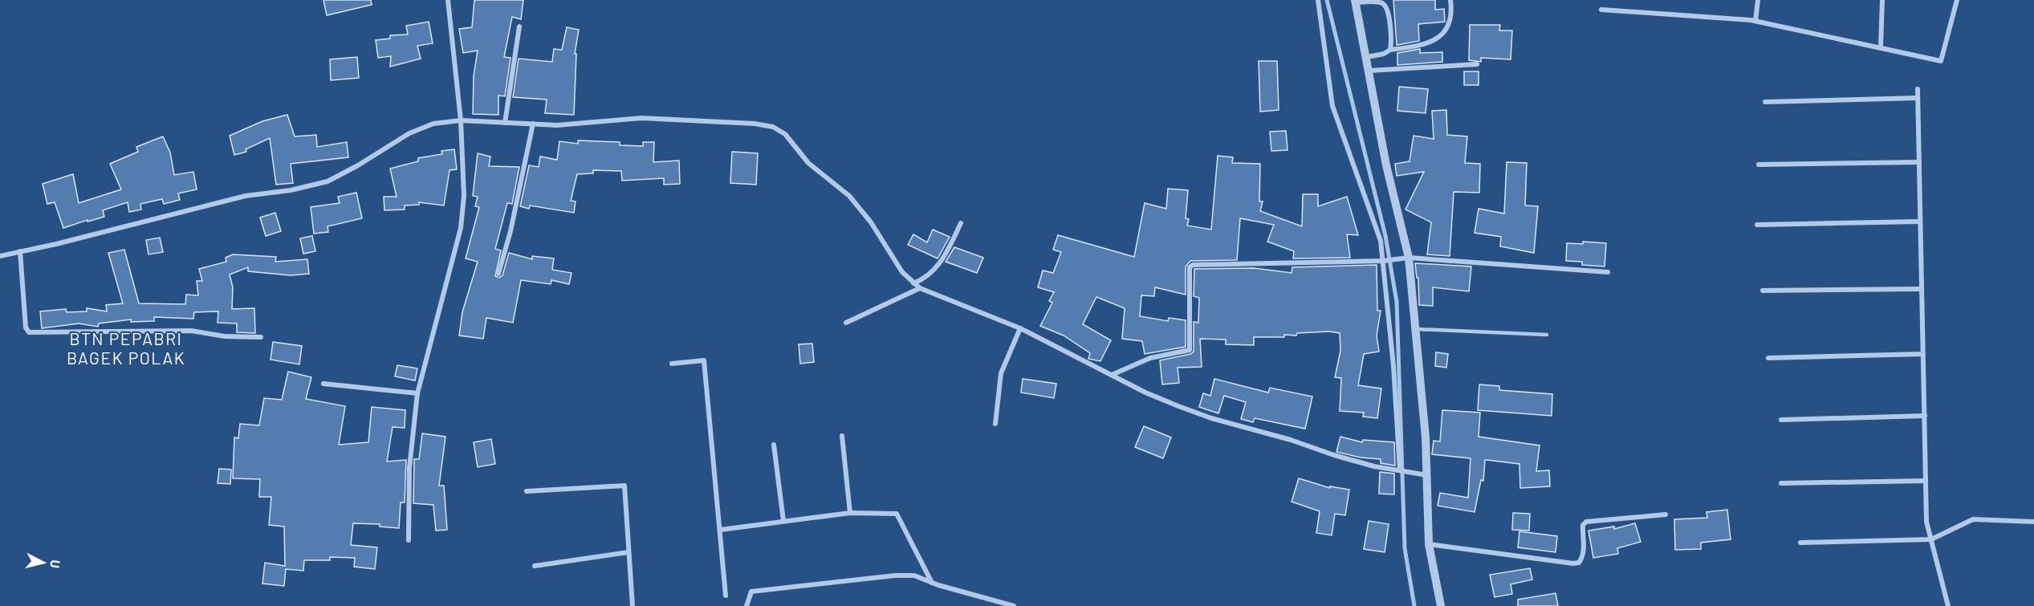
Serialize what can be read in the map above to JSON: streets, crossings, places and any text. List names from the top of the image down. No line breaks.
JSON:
{"districts":["BTN PEPABRI BAGEK POLAK"],"north":"right"}
